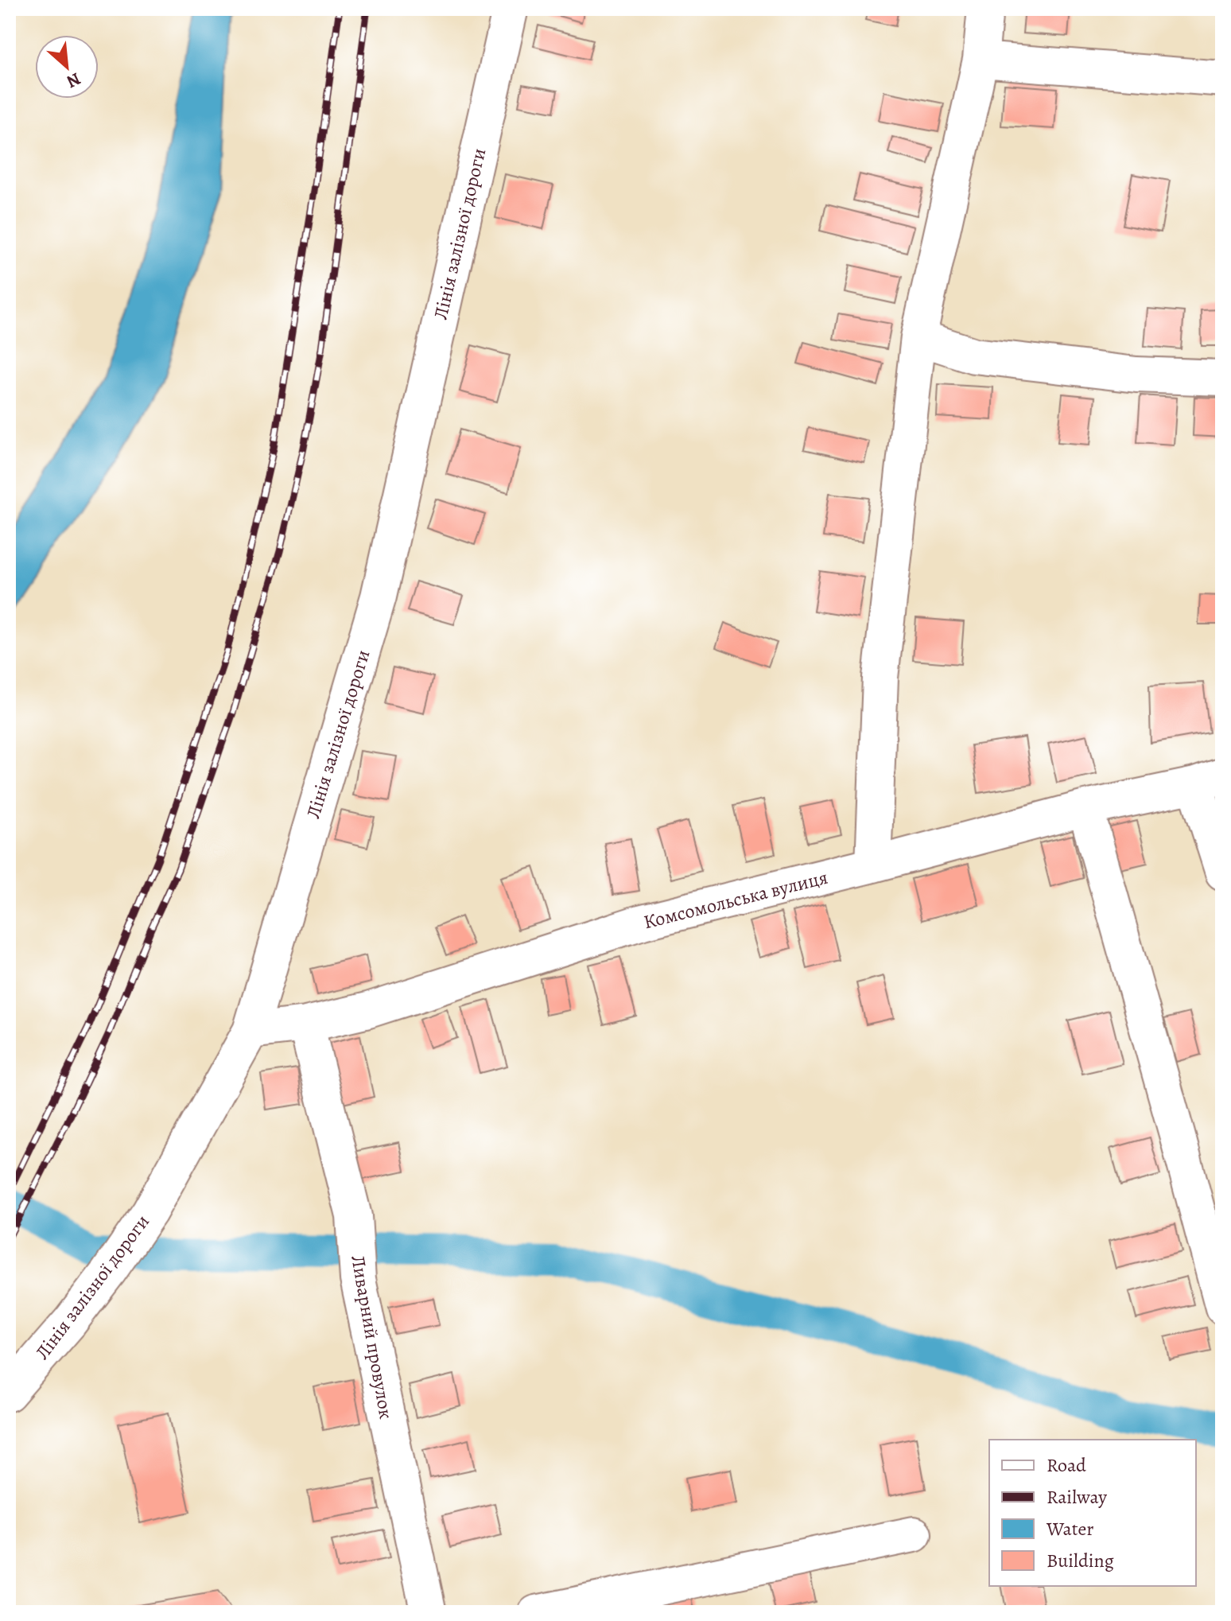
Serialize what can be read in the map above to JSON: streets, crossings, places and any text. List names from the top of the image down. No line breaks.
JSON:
{"streets":{"street":["Лінія залізної дороги","Комсомольська вулиця","Ливарний провулок"]},"crossings":[["Лінія залізної дороги","Комсомольська вулиця"],["Комсомольська вулиця","Ливарний провулок"]],"legend":["Road","Railway","Water","Building"],"north":"bottom right"}
